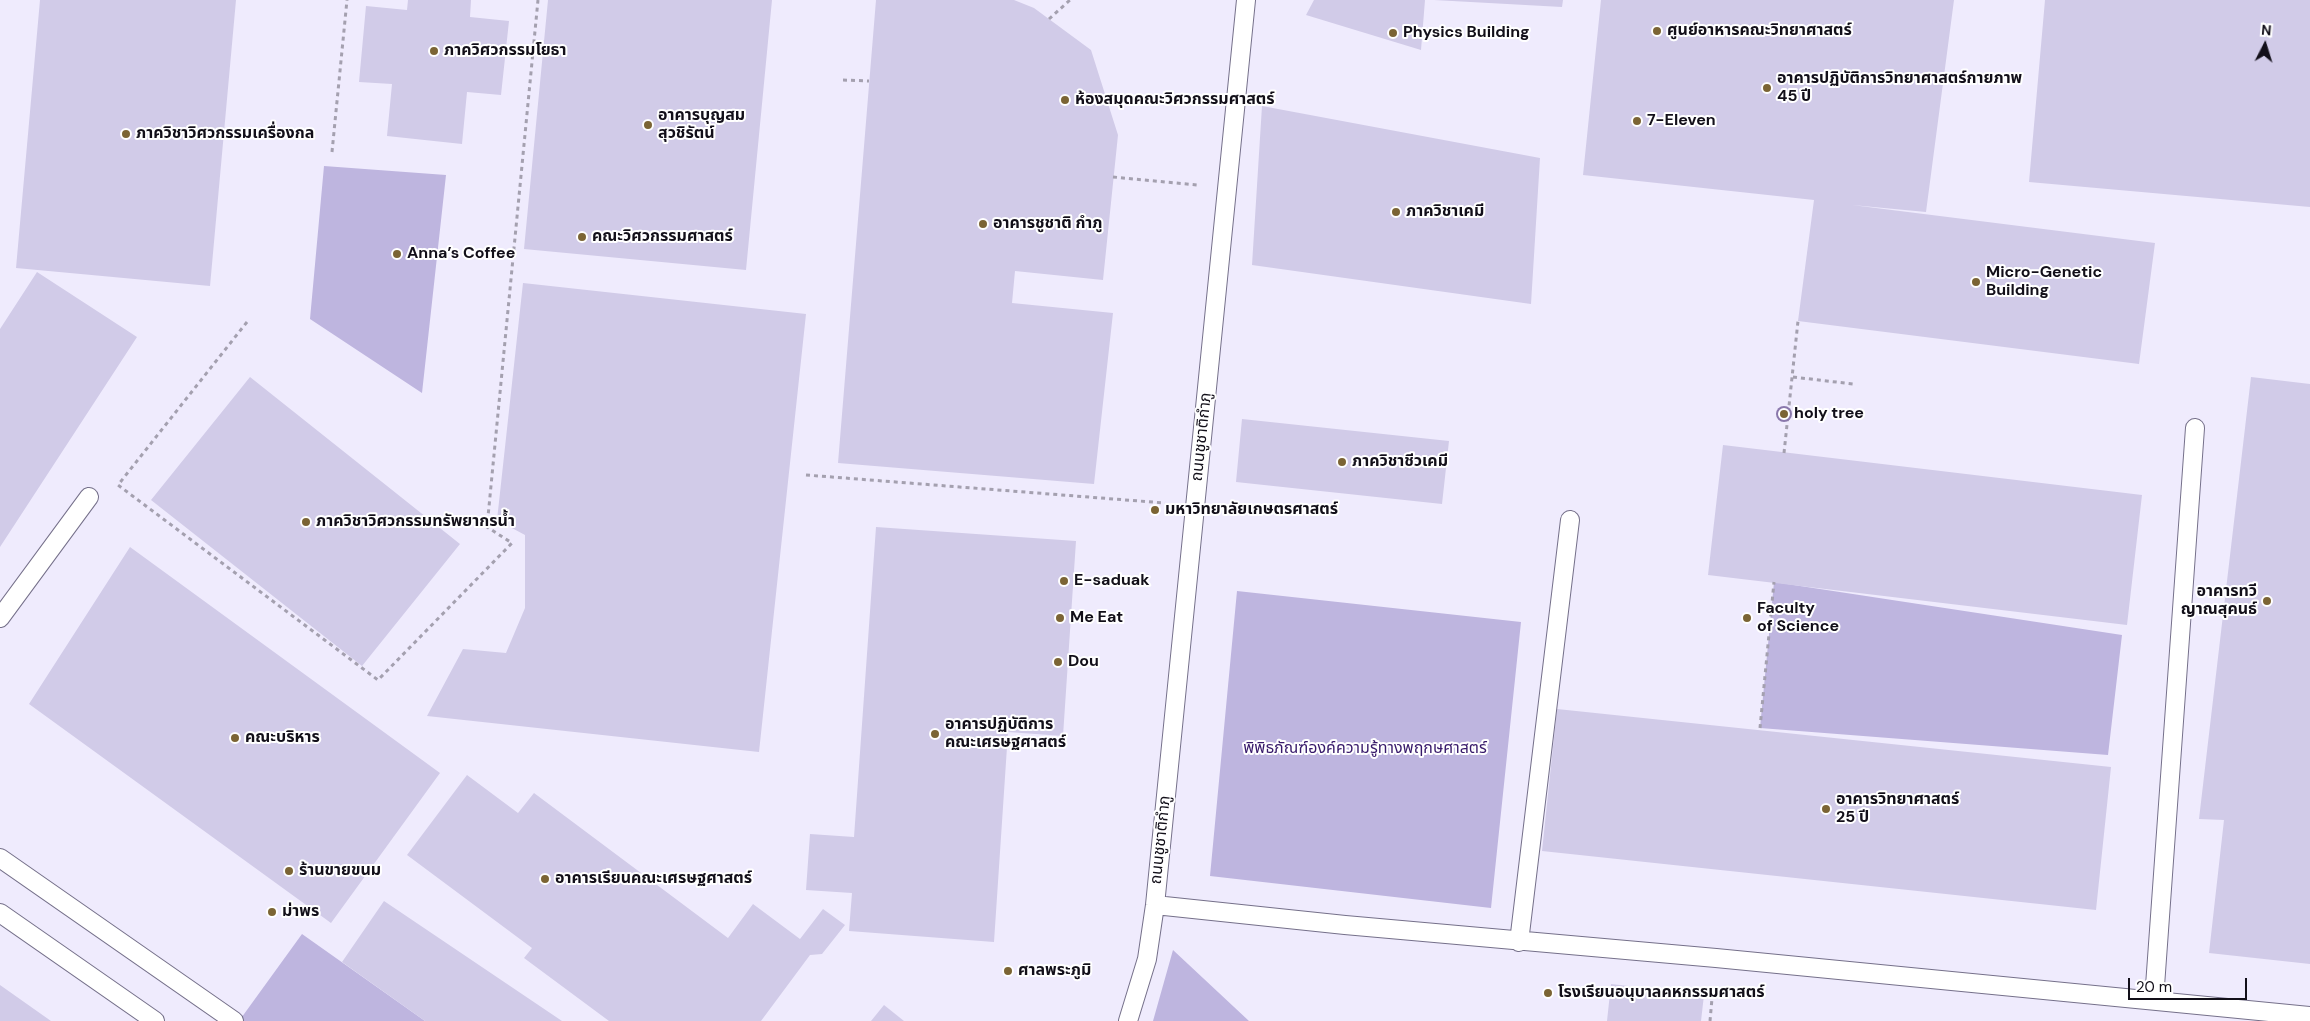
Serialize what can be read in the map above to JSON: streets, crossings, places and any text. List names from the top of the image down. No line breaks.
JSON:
{"streets":{"lane":["ถนนชูชาติกำภู"]},"parks":["พิพิธภัณฑ์องค์ความรู้ทางพฤกษศาสตร์"],"places":["ศูนย์อาหารคณะวิทยาศาสตร์","Physics Building","ภาควิศวกรรมโยธา","อาคารปฏิบัติการวิทยาศาสตร์กายภาพ 45 ปี","ห้องสมุดคณะวิศวกรรมศาสตร์","7-Eleven","อาคารบุญสม สุวชิรัตน์","ภาควิชาวิศวกรรมเครื่องกล","ภาควิชาเคมี","อาคารชูชาติ กำภู","คณะวิศวกรรมศาสตร์","Anna’s Coffee","Micro-Genetic Building","holy tree","ภาควิชาชีวเคมี","มหาวิทยาลัยเกษตรศาสตร์","ภาควิชาวิศวกรรมทรัพยากรน้ำ","E-saduak","อาคารทวี ญาณสุคนธ์","Me Eat","Faculty of Science","Dou","อาคารปฏิบัติการ คณะเศรษฐศาสตร์","คณะบริหาร","อาคารวิทยาศาสตร์ 25 ปี","ร้านขายขนม","อาคารเรียนคณะเศรษฐศาสตร์","ม่าพร","ศาลพระภูมิ","โรงเรียนอนุบาลคหกรรมศาสตร์"],"scale_bar":"20 m","north":"top"}
